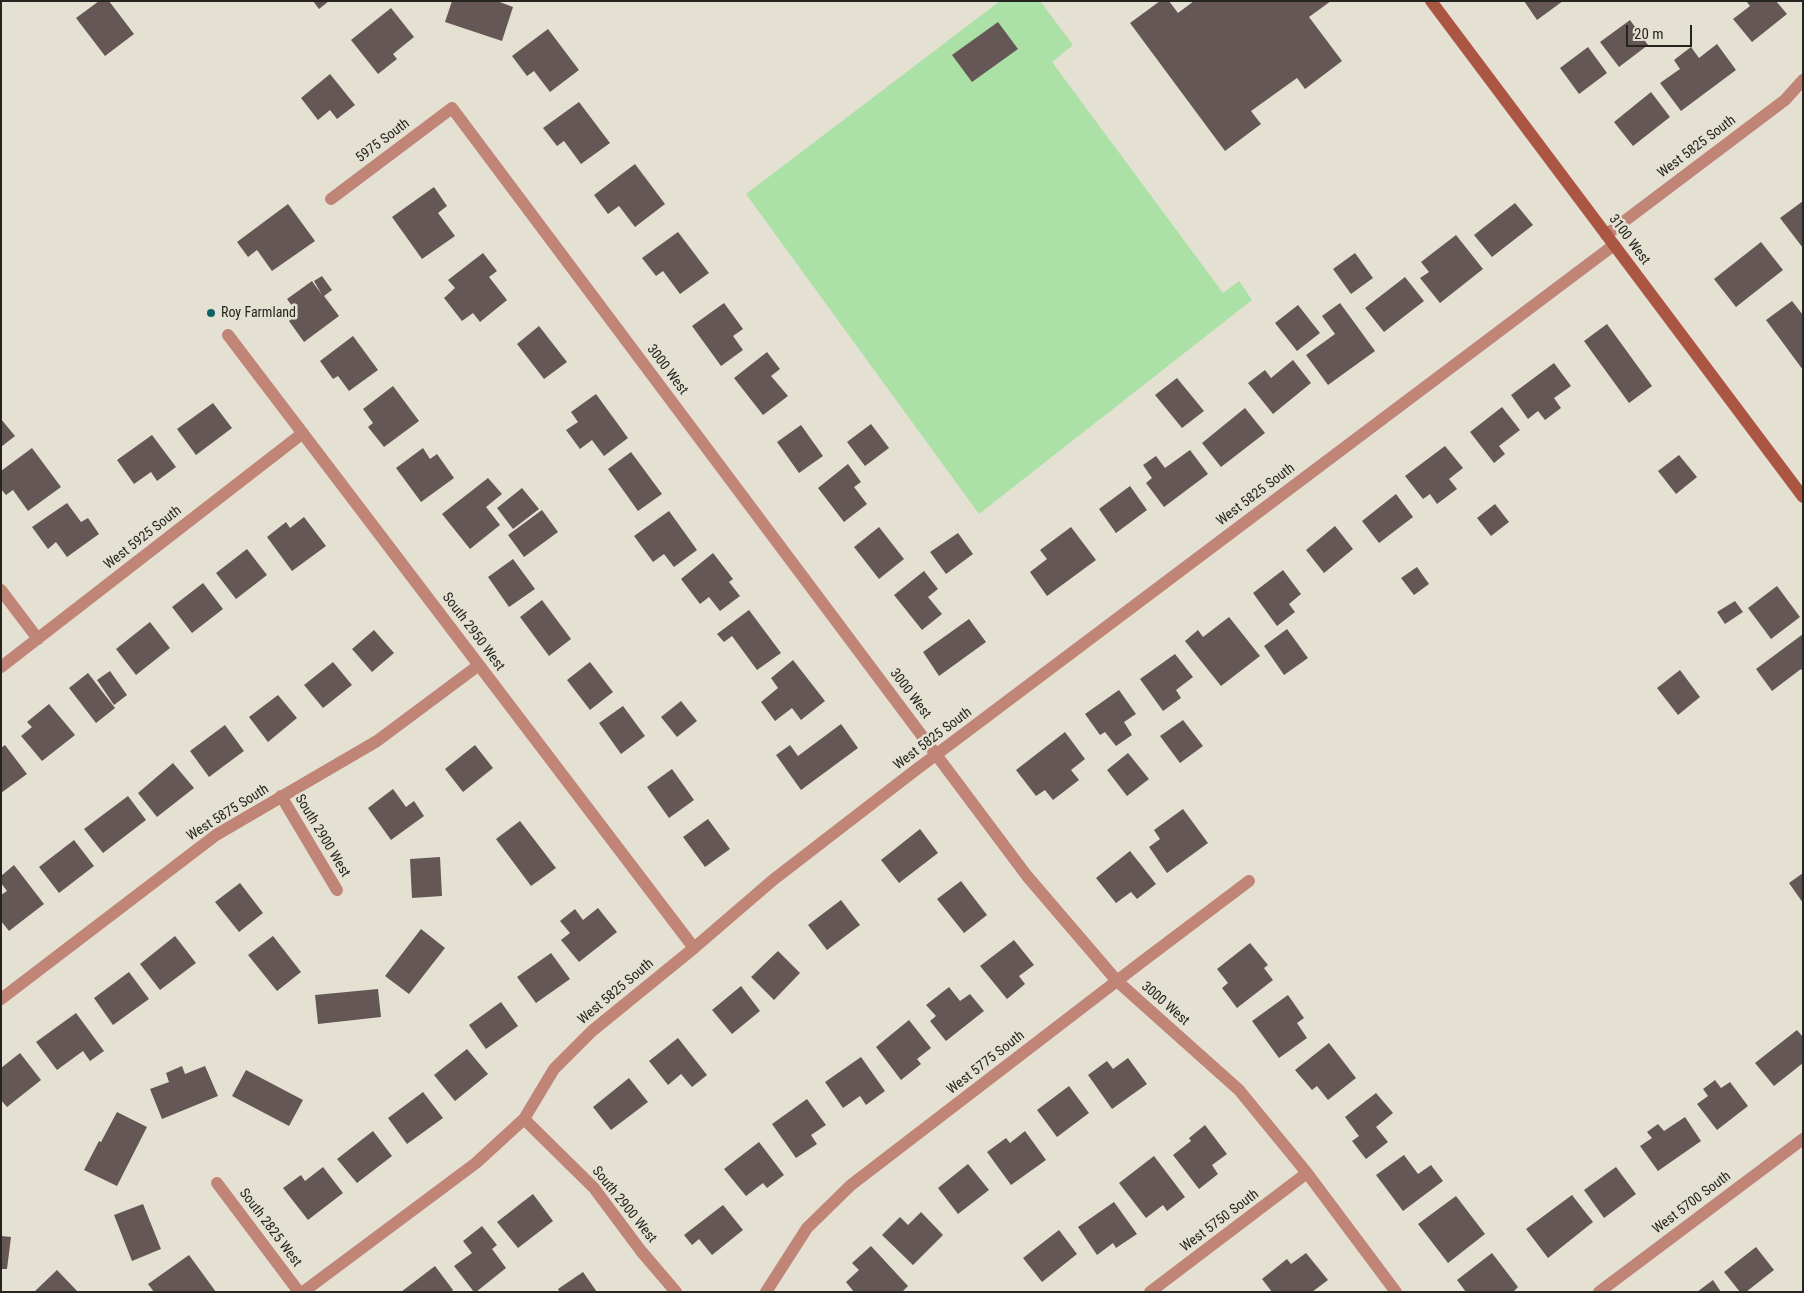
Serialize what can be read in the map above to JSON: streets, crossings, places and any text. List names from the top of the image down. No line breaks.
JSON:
{"streets":{"street":["5975 South","West 5825 South","3100 West","3000 West","West 5925 South","South 2950 West","West 5875 South","South 2900 West","West 5775 South","West 5700 South","West 5750 South","South 2825 West"]},"crossings":[["5975 South","3000 West"],["West 5825 South","3100 West"],["West 5825 South","3000 West"],["West 5825 South","South 2950 West"],["West 5825 South","South 2900 West"],["3000 West","West 5775 South"],["3000 West","West 5750 South"],["West 5925 South","South 2950 West"],["South 2950 West","West 5875 South"],["West 5875 South","South 2900 West"]],"places":["Roy Farmland"],"scale_bar":"20 m"}
